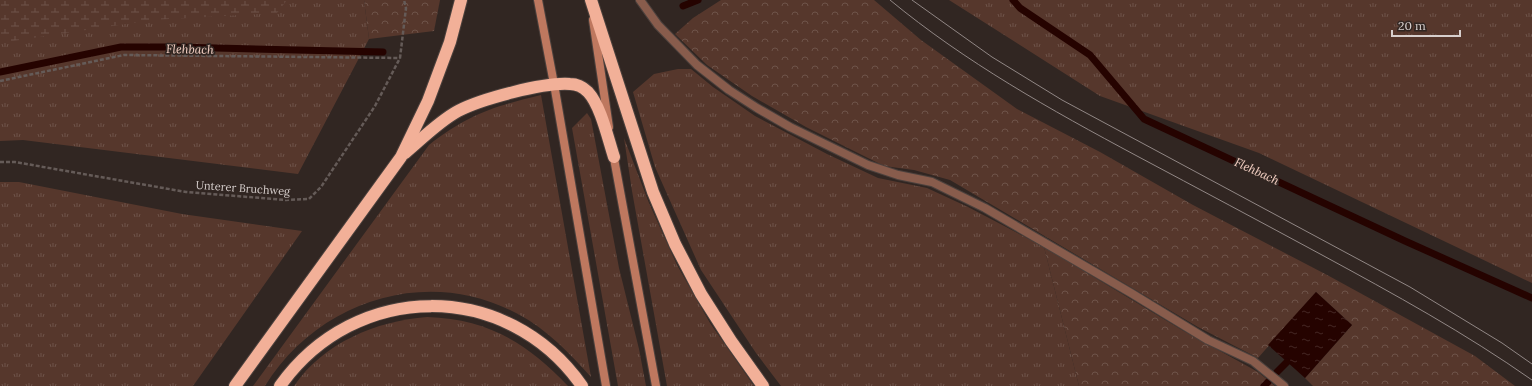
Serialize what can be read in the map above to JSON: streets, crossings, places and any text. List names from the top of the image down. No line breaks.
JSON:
{"streets":{"path":["Unterer Bruchweg"]},"water":["Flehbach"],"scale_bar":"20 m"}
